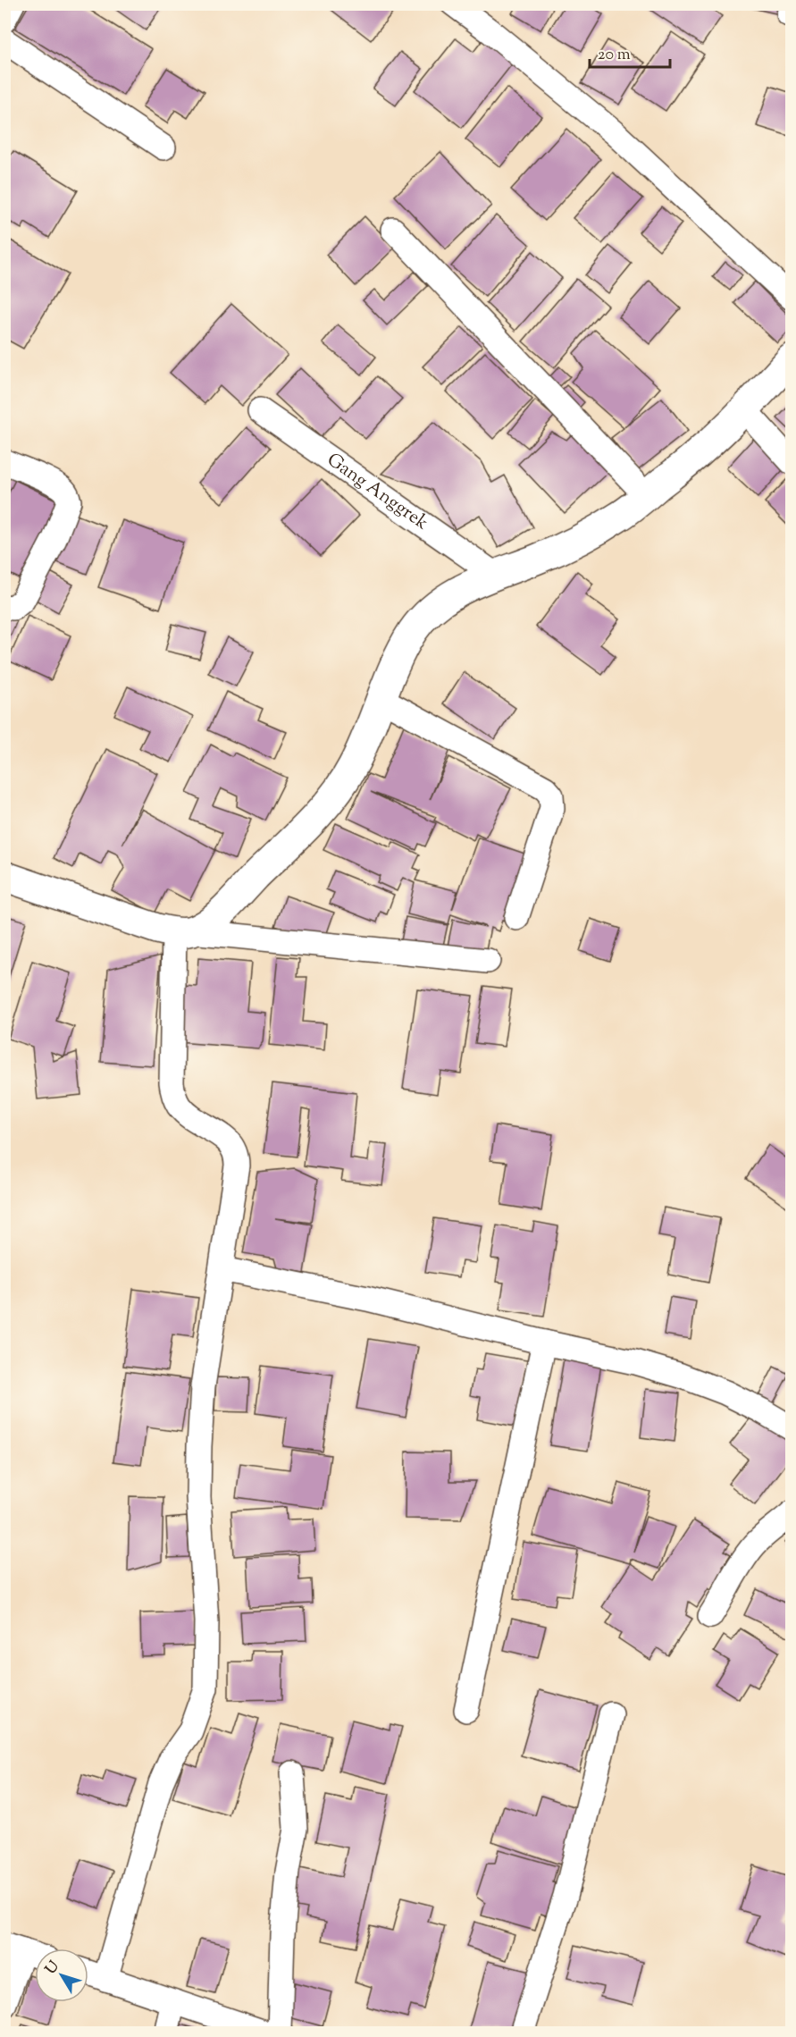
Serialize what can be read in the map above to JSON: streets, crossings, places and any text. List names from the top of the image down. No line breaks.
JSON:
{"streets":{"street":["Gang Anggrek"]},"scale_bar":"20 m","north":"top left"}
